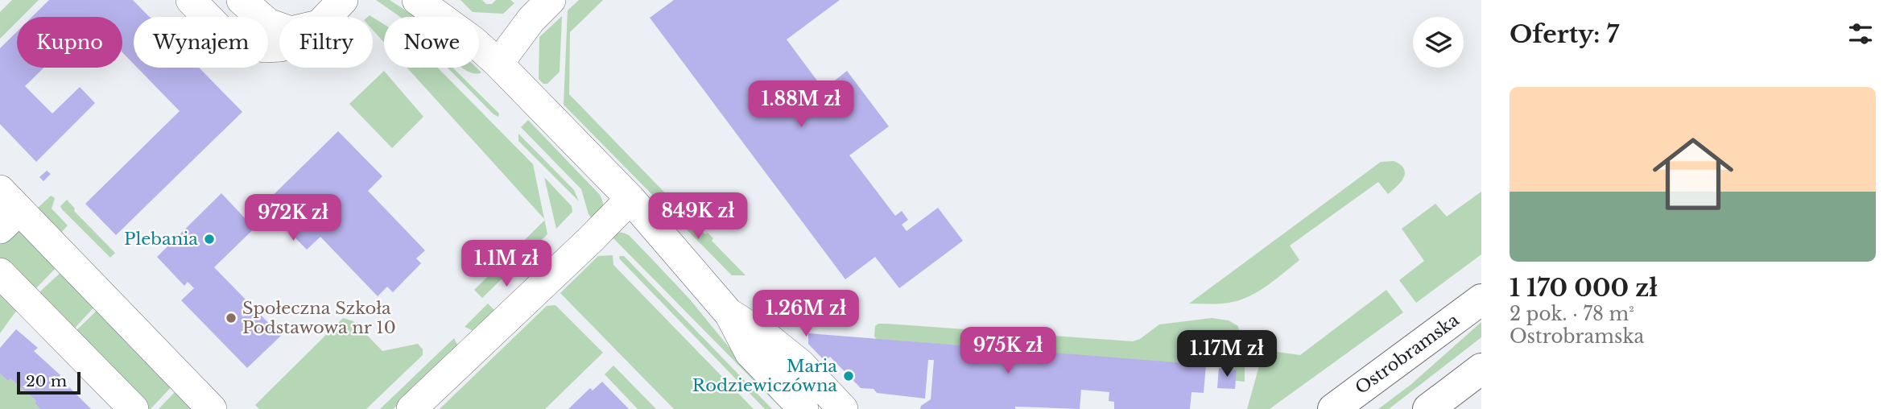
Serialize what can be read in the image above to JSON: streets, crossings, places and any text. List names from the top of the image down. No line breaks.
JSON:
{"streets":{"main road":["Ostrobramska"]},"places":["Plebania","Społeczna Szkoła Podstawowa nr 10","Maria Rodziewiczówna"],"scale_bar":"20 m","page":{"heading":"Oferty: 7","chip":["Kupno","Wynajem","Filtry","Nowe"],"list":[{"name":"1 170 000 zł","note":"2 pok. · 78 m² · Ostrobramska"}],"price":["1.88M zł","849K zł","972K zł","1.1M zł","1.26M zł","975K zł","1.17M zł"],"scale":"20 m"}}
